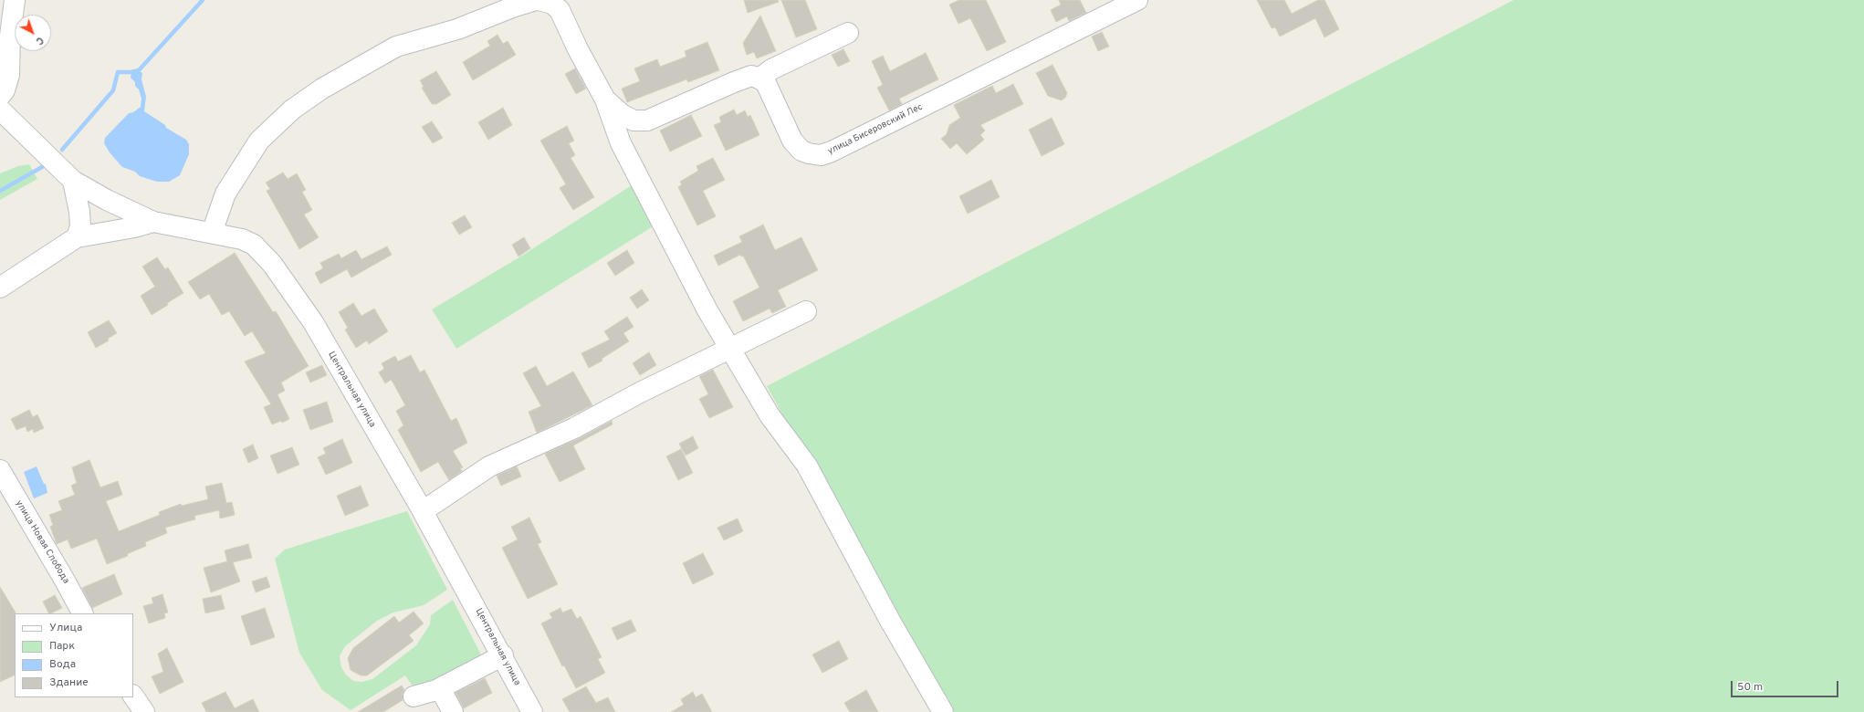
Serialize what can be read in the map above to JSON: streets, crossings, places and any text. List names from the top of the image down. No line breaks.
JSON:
{"streets":{"street":["улица Бисеровский Лес","Центральная улица","улица Новая Слобода"]},"legend":["Улица","Парк","Вода","Здание"],"scale_bar":"50 m","north":"bottom right"}
